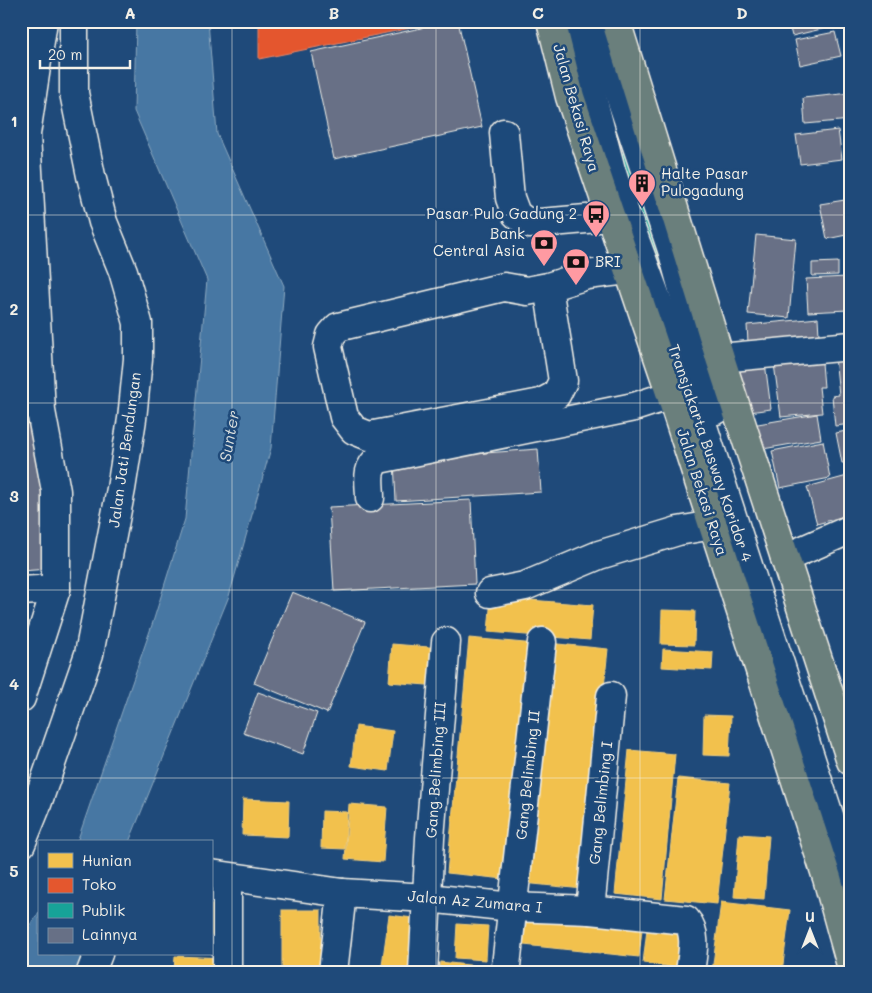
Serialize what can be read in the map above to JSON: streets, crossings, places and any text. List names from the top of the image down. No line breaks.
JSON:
{"streets":{"main road":["Jalan Bekasi Raya"],"street":["Jalan Jati Bendungan","Transjakarta Busway Koridor 4","Gang Belimbing III","Gang Belimbing II","Gang Belimbing I","Jalan Az Zumara I"]},"crossings":[["Gang Belimbing III","Jalan Az Zumara I"],["Gang Belimbing II","Jalan Az Zumara I"],["Gang Belimbing I","Jalan Az Zumara I"]],"water":["Sunter"],"places":{"building":["Halte Pasar Pulogadung"],"bus stop":["Pasar Pulo Gadung 2"],"bank":["Bank Central Asia","BRI"]},"legend":["Hunian","Toko","Publik","Lainnya"],"scale_bar":"20 m","north":"top","grid":{"columns":["A","B","C","D"],"rows":["1","2","3","4","5"]}}
